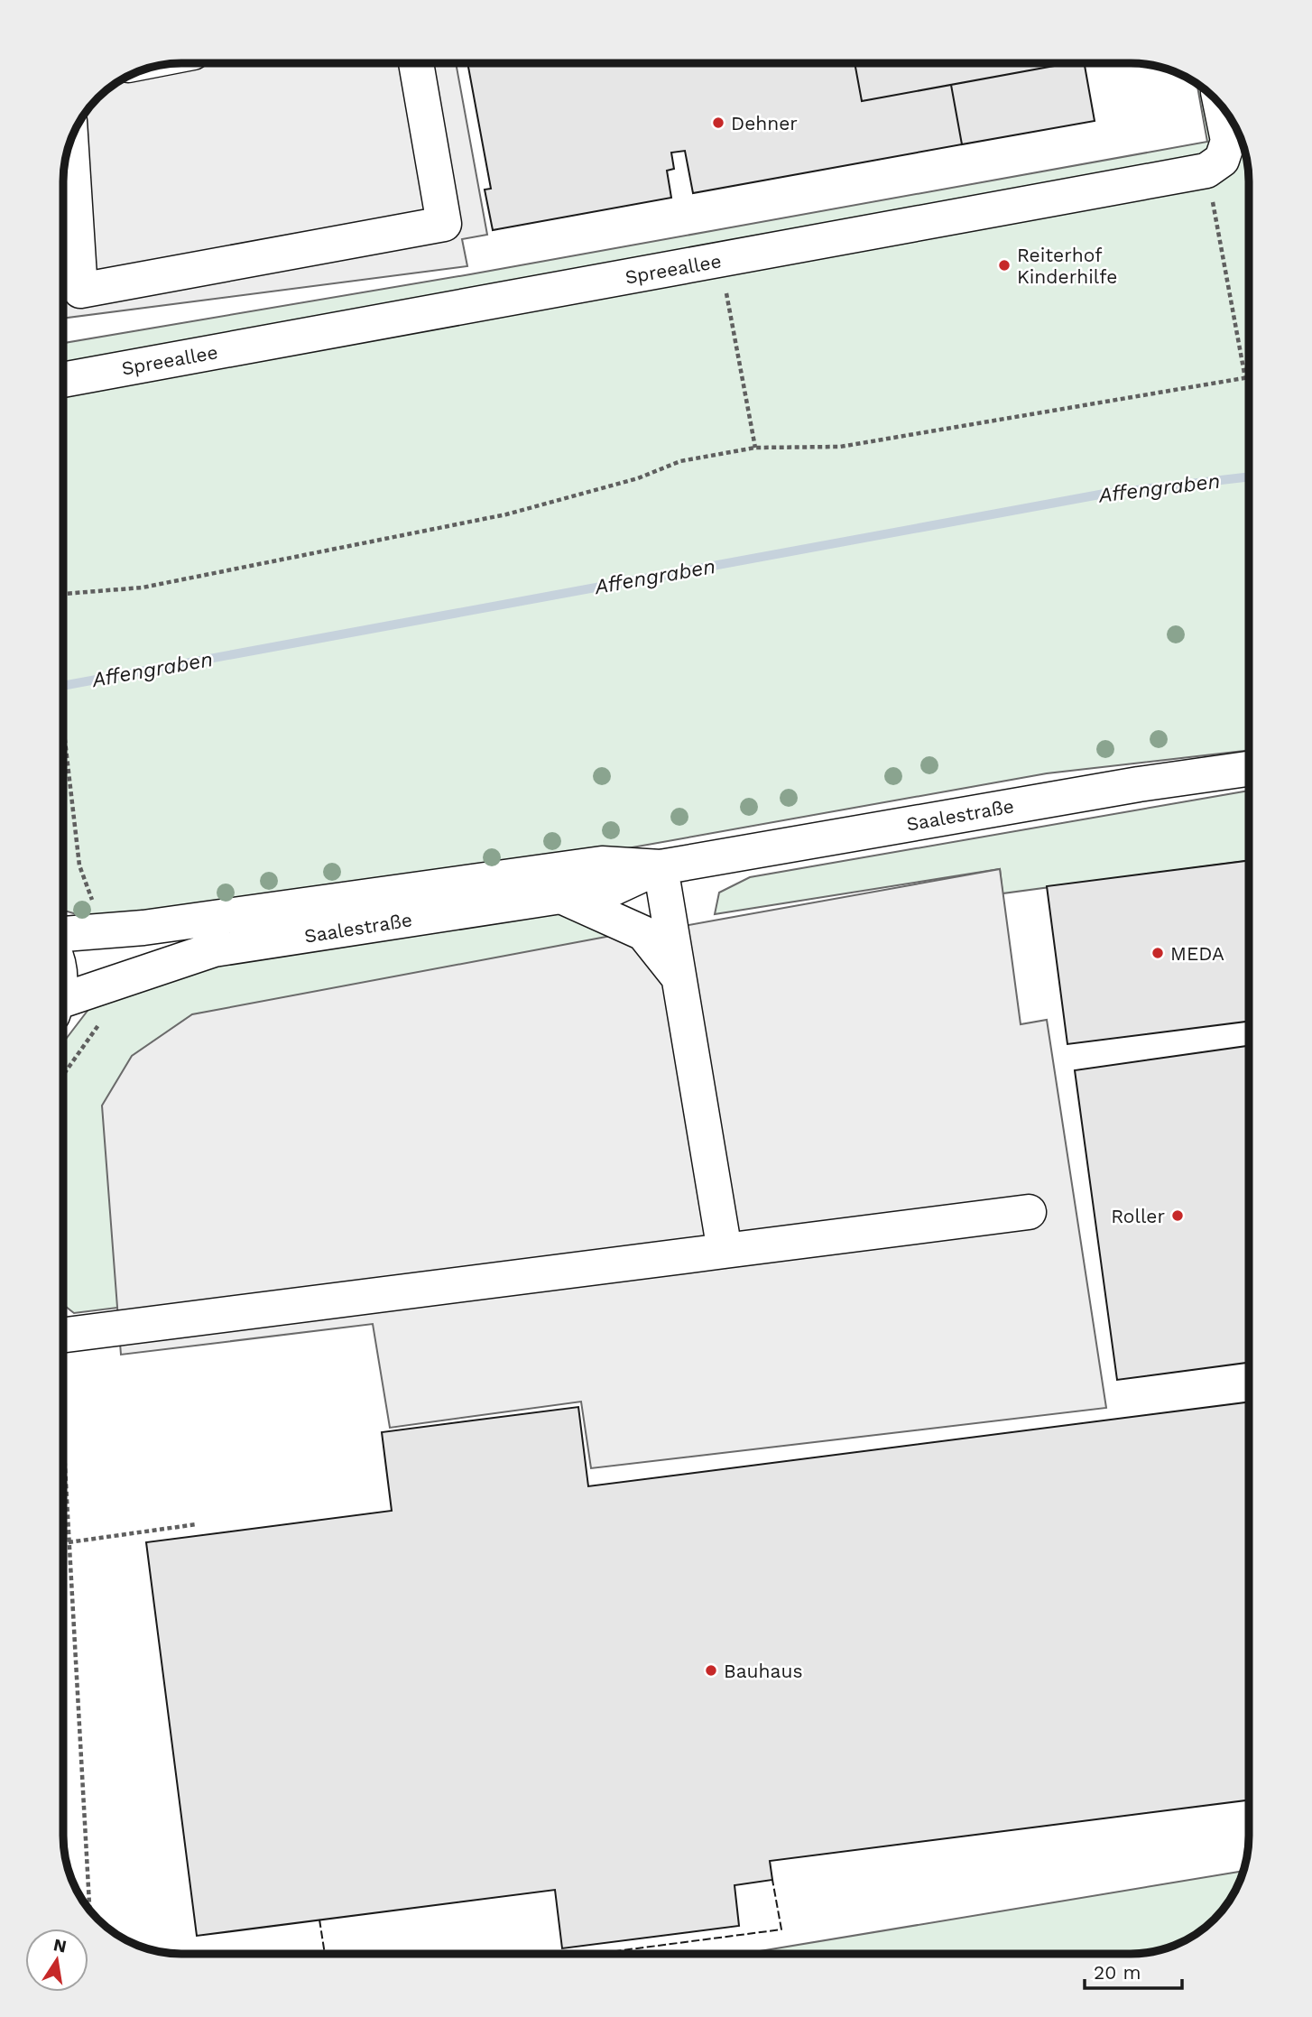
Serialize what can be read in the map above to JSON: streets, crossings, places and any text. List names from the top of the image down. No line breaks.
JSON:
{"streets":{"street":["Spreeallee","Saalestraße"]},"water":["Affengraben"],"places":["Dehner","Reiterhof Kinderhilfe","MEDA","Roller","Bauhaus"],"scale_bar":"20 m","north":"top"}
